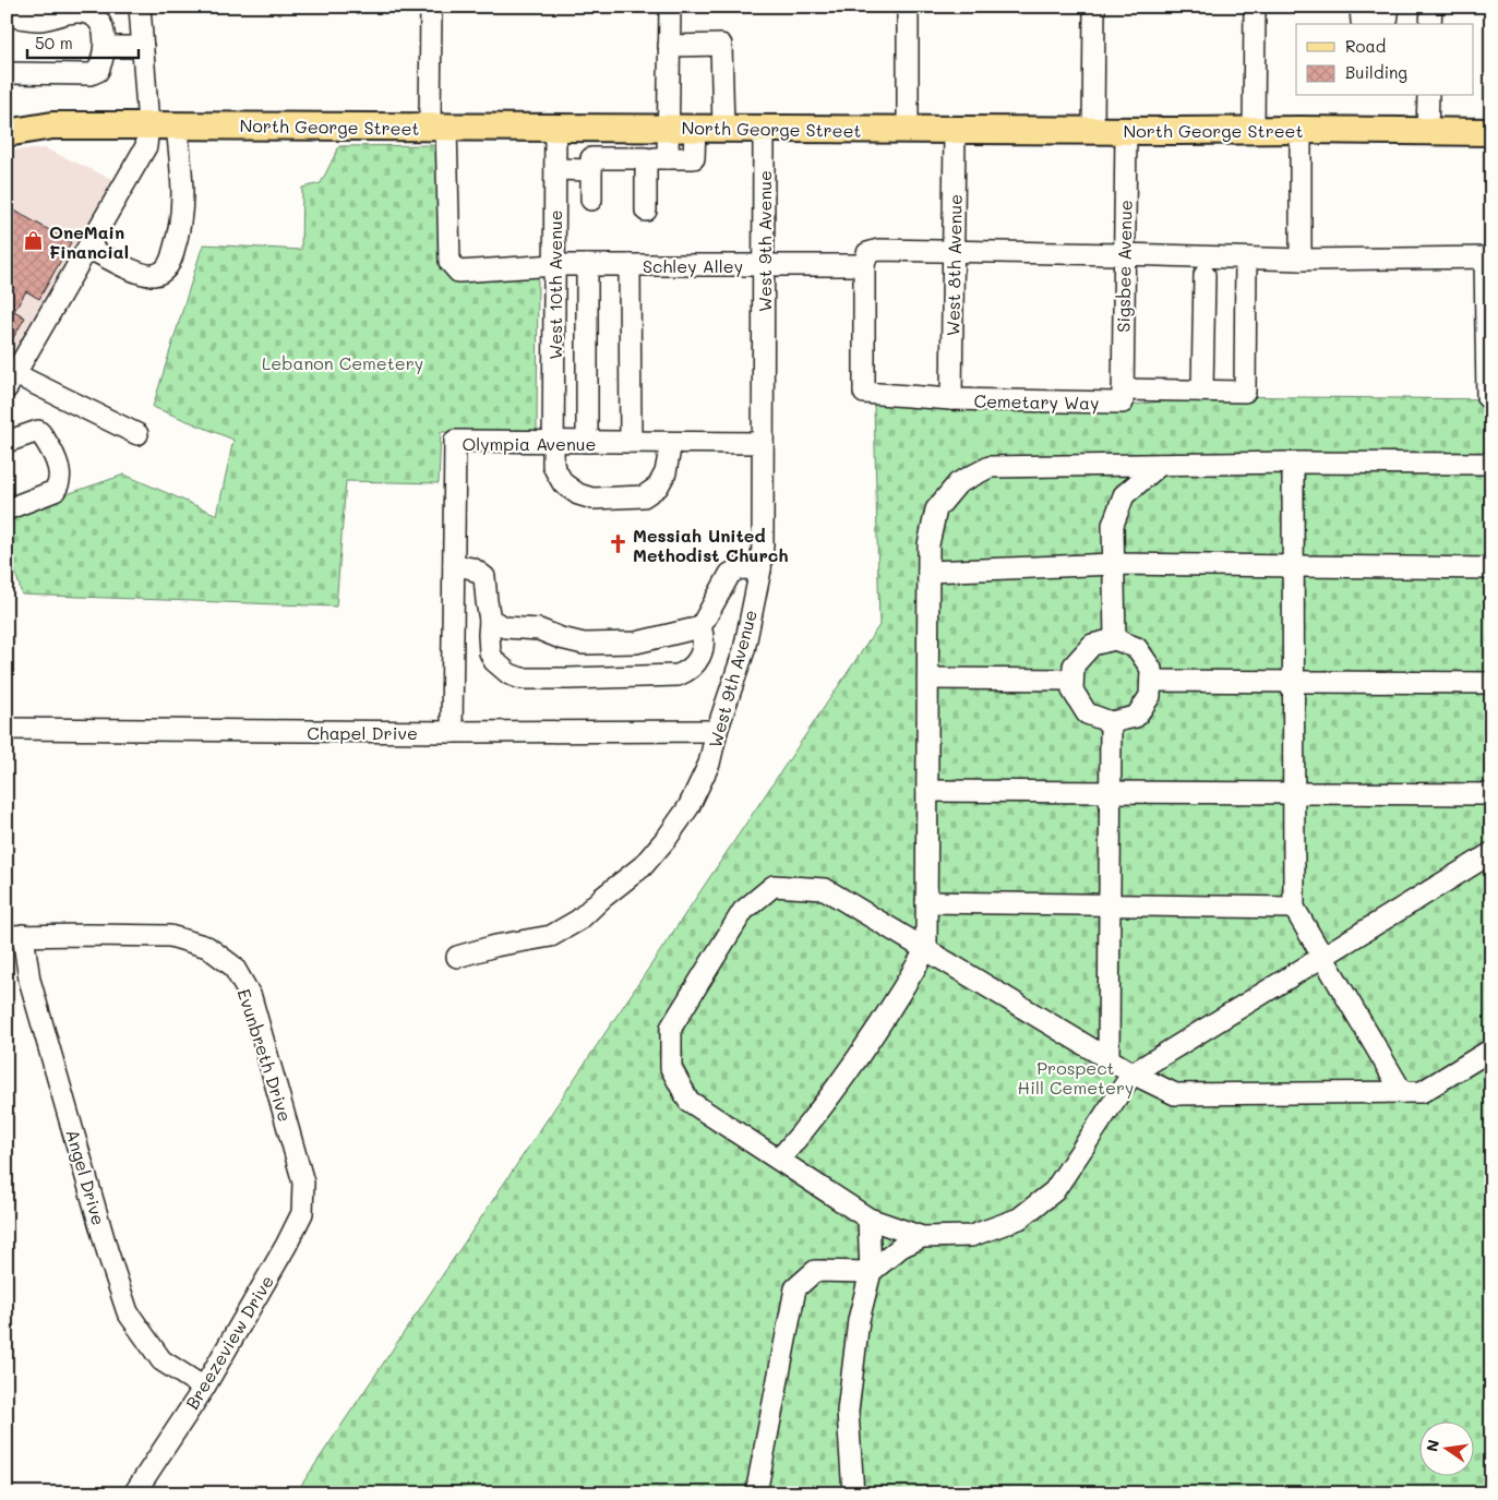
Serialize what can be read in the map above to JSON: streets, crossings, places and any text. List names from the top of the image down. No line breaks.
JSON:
{"streets":{"main road":["North George Street"],"street":["West 9th Avenue","Schley Alley","West 8th Avenue","Sigsbee Avenue","West 10th Avenue","Cemetary Way","Olympia Avenue","Chapel Drive","Evunbreth Drive","Angel Drive","Breezeview Drive"]},"crossings":[["North George Street","West 9th Avenue"],["North George Street","Schley Alley"],["North George Street","West 8th Avenue"],["North George Street","Sigsbee Avenue"],["North George Street","West 10th Avenue"],["West 9th Avenue","Schley Alley"],["West 9th Avenue","Olympia Avenue"],["West 9th Avenue","Chapel Drive"],["Schley Alley","West 10th Avenue"],["Schley Alley","Cemetary Way"],["West 8th Avenue","Cemetary Way"],["Sigsbee Avenue","Cemetary Way"],["West 10th Avenue","Olympia Avenue"],["Olympia Avenue","Chapel Drive"],["Evunbreth Drive","Angel Drive"],["Evunbreth Drive","Breezeview Drive"],["Angel Drive","Breezeview Drive"]],"parks":["Lebanon Cemetery","Prospect Hill Cemetery"],"places":{"shop":["OneMain Financial"],"church":["Messiah United Methodist Church"]},"legend":["Road","Building"],"scale_bar":"50 m","north":"left"}
